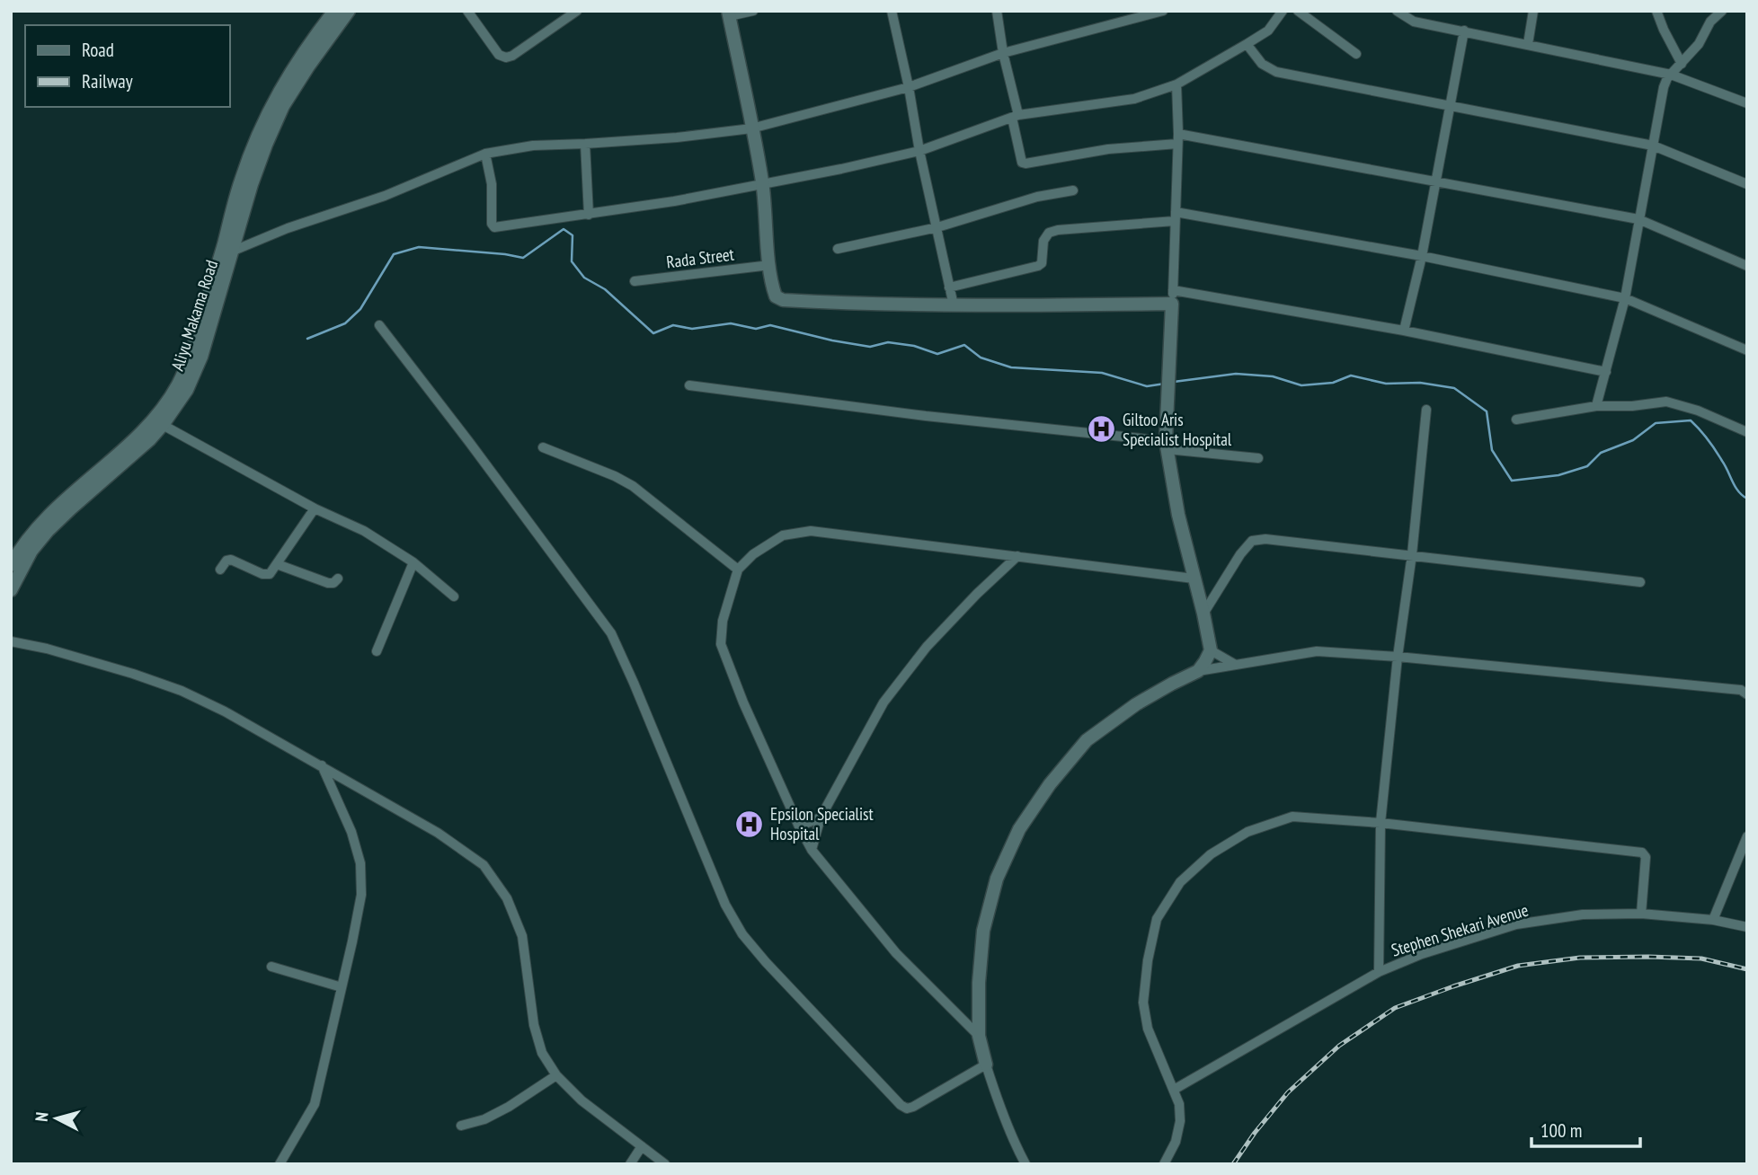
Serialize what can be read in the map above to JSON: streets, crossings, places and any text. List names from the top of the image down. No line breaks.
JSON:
{"streets":{"street":["Rada Street","Aliyu Makama Road","Stephen Shekari Avenue"]},"places":{"hospital":["Giltoo Aris Specialist Hospital","Epsilon Specialist Hospital"]},"legend":["Road","Railway"],"scale_bar":"100 m","north":"left"}
